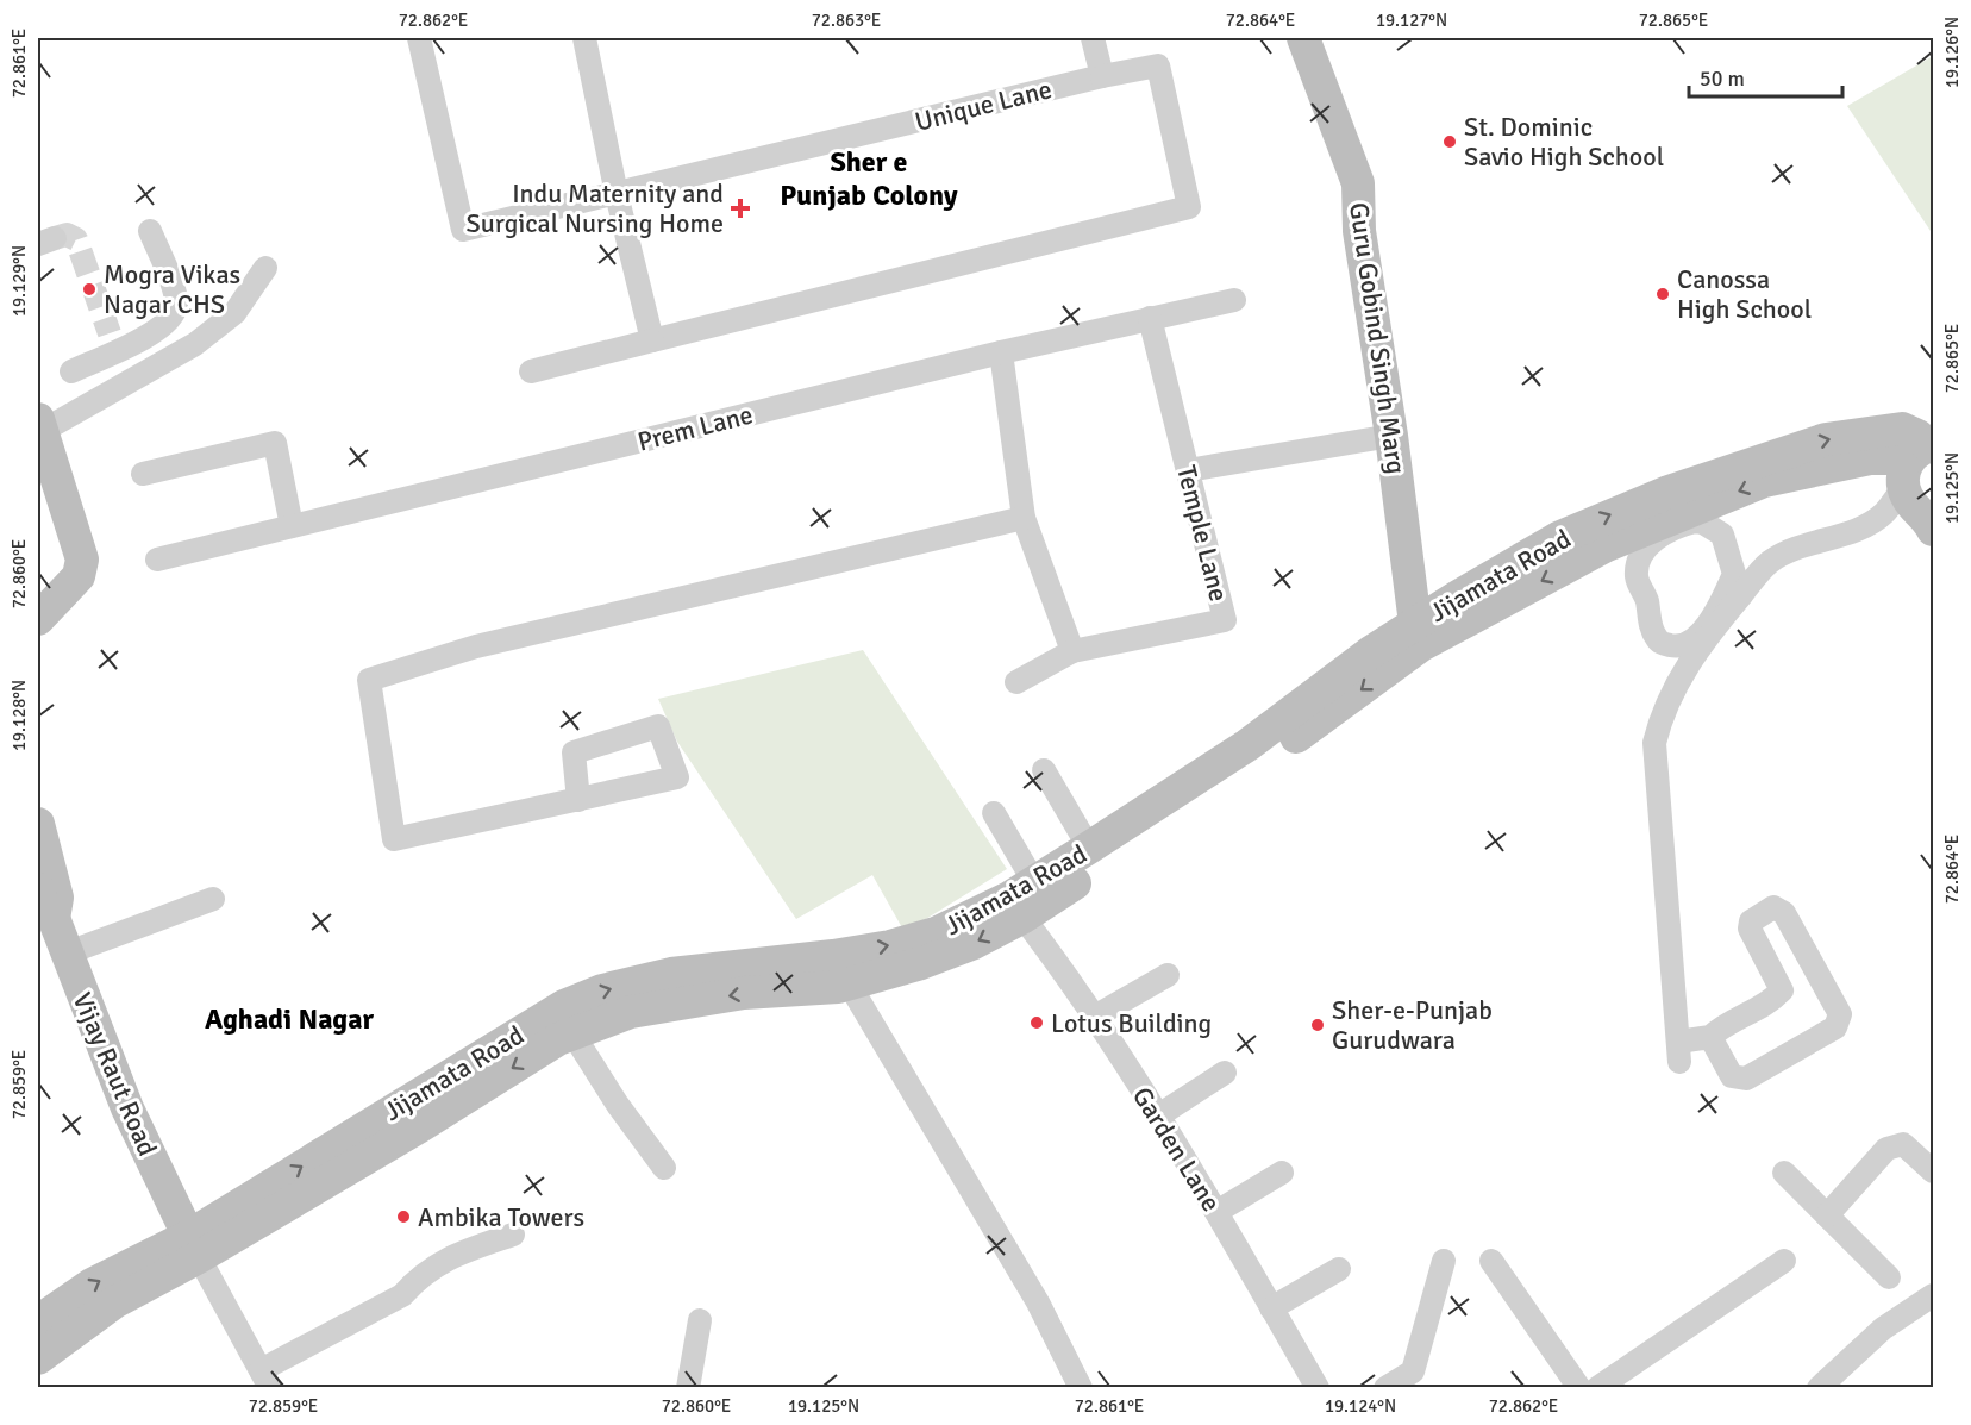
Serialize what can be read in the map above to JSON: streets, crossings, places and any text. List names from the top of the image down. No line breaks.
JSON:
{"streets":{"street":["Unique Lane","Guru Gobind Singh Marg","Prem Lane","Temple Lane","Jijamata Road","Vijay Raut Road","Garden Lane"]},"crossings":[["Guru Gobind Singh Marg","Jijamata Road"],["Prem Lane","Temple Lane"],["Jijamata Road","Vijay Raut Road"],["Jijamata Road","Garden Lane"]],"districts":["Sher e Punjab Colony","Aghadi Nagar"],"places":{"other":["St. Dominic Savio High School","Mogra Vikas Nagar CHS","Canossa High School","Lotus Building","Sher-e-Punjab Gurudwara","Ambika Towers"],"health":["Indu Maternity and Surgical Nursing Home"]},"scale_bar":"50 m","coordinates":["72.862°E","72.863°E","72.864°E","19.127°N","72.865°E","19.126°N","72.861°E","19.129°N","19.125°N","72.860°E","19.128°N","72.859°E","19.124°N"]}
